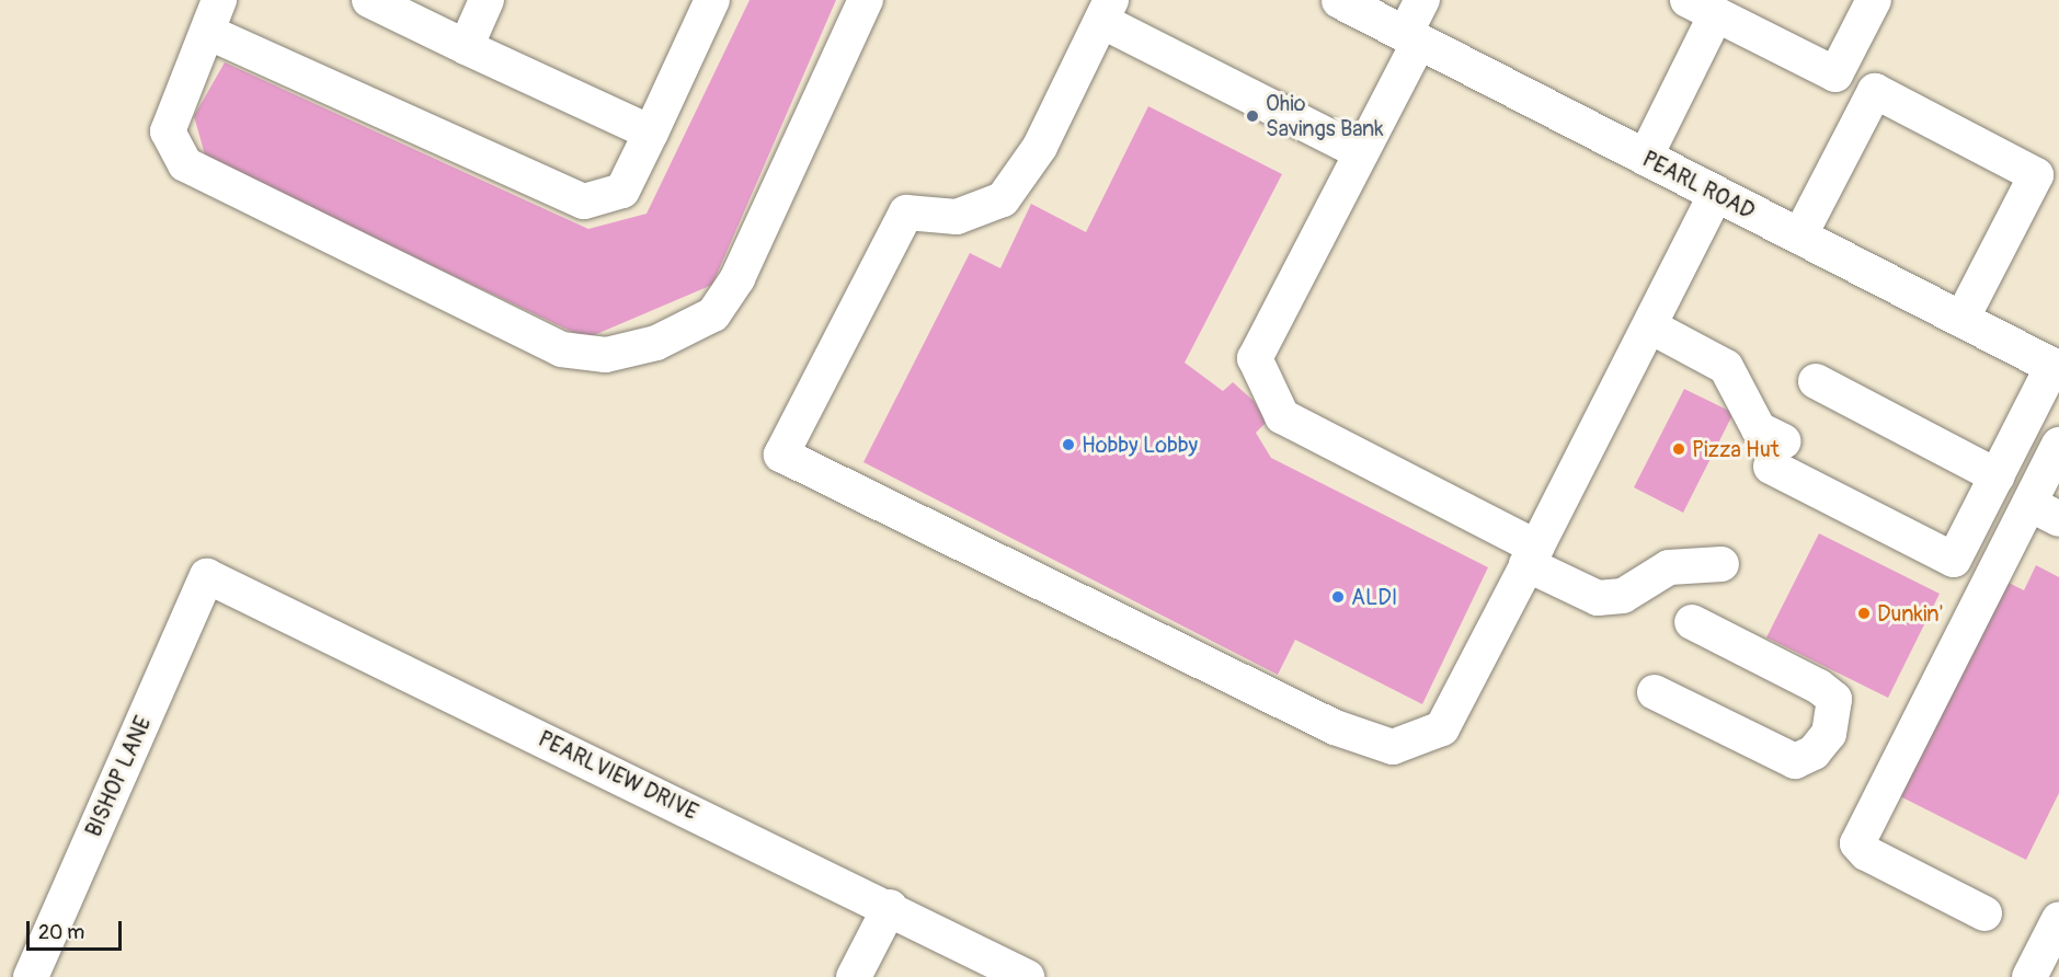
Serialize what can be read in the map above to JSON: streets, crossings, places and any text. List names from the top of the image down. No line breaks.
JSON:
{"streets":{"main road":["PEARL ROAD"],"street":["PEARLVIEW DRIVE","BISHOP LANE"]},"crossings":[["PEARLVIEW DRIVE","BISHOP LANE"]],"places":["Ohio Savings Bank","Hobby Lobby","Pizza Hut","ALDI","Dunkin'"],"scale_bar":"20 m"}
